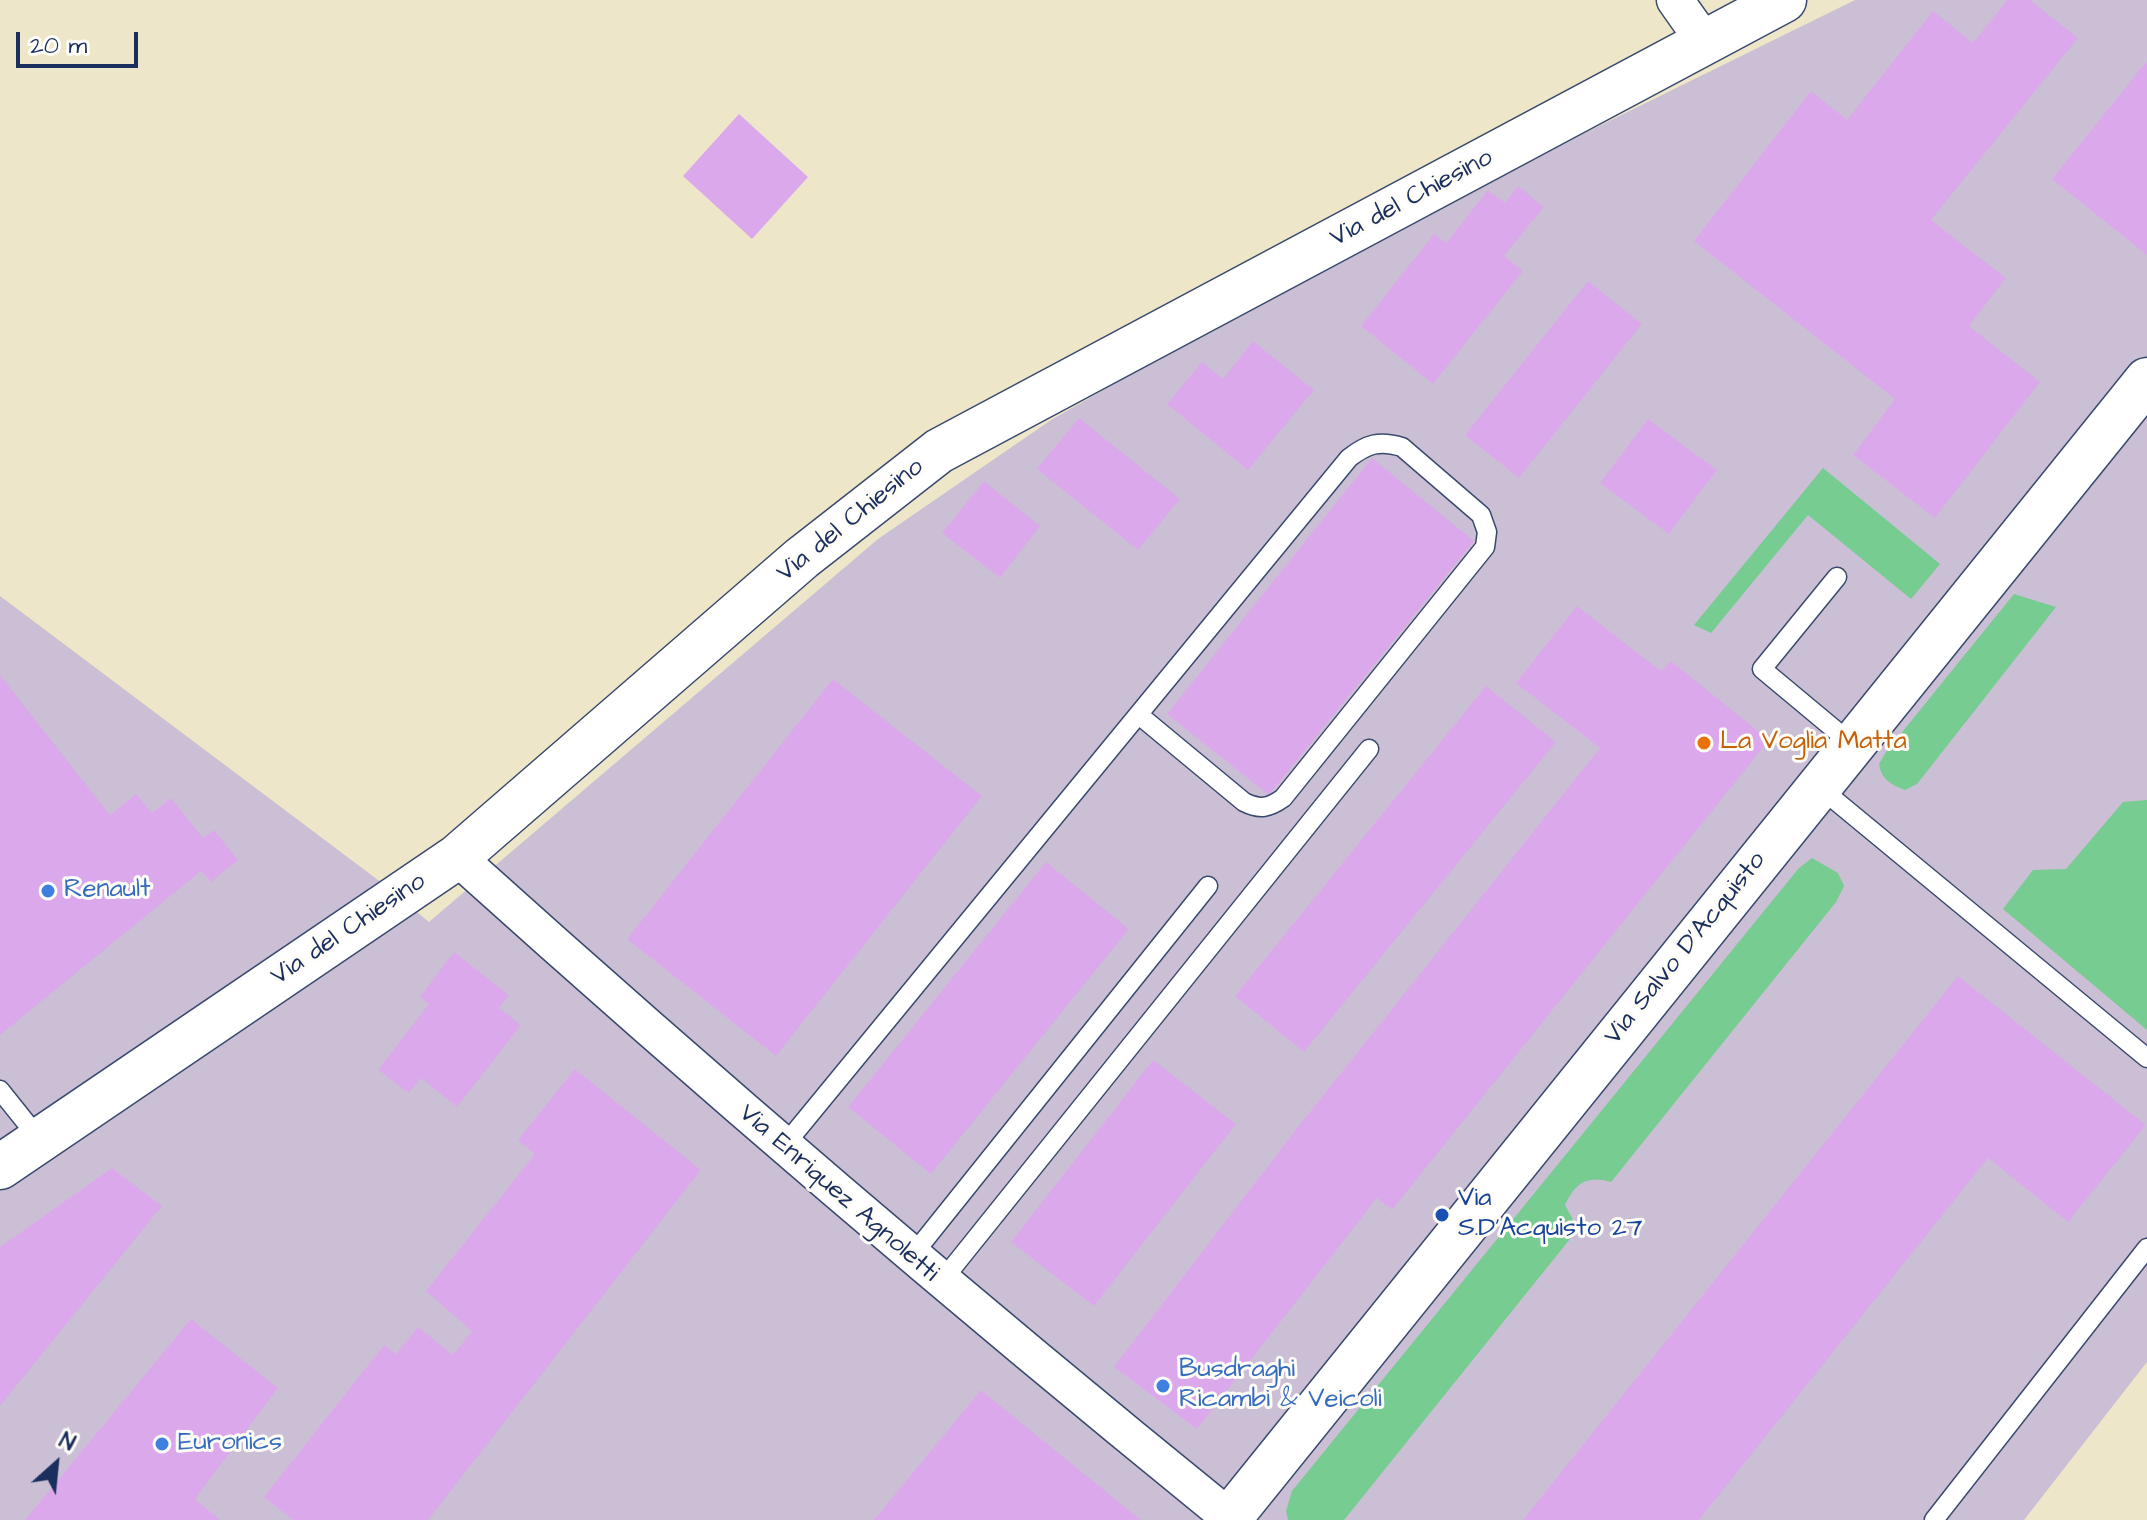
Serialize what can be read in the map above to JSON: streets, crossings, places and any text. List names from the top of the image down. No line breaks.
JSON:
{"streets":{"street":["Via del Chiesino","Via Salvo D'Acquisto","Via Enriquez Agnoletti"]},"crossings":[["Via del Chiesino","Via Enriquez Agnoletti"],["Via Salvo D'Acquisto","Via Enriquez Agnoletti"]],"places":["La Voglia Matta","Renault","Via S.D’Acquisto 27","Busdraghi Ricambi & Veicoli","Euronics"],"scale_bar":"20 m","north":"top right"}
